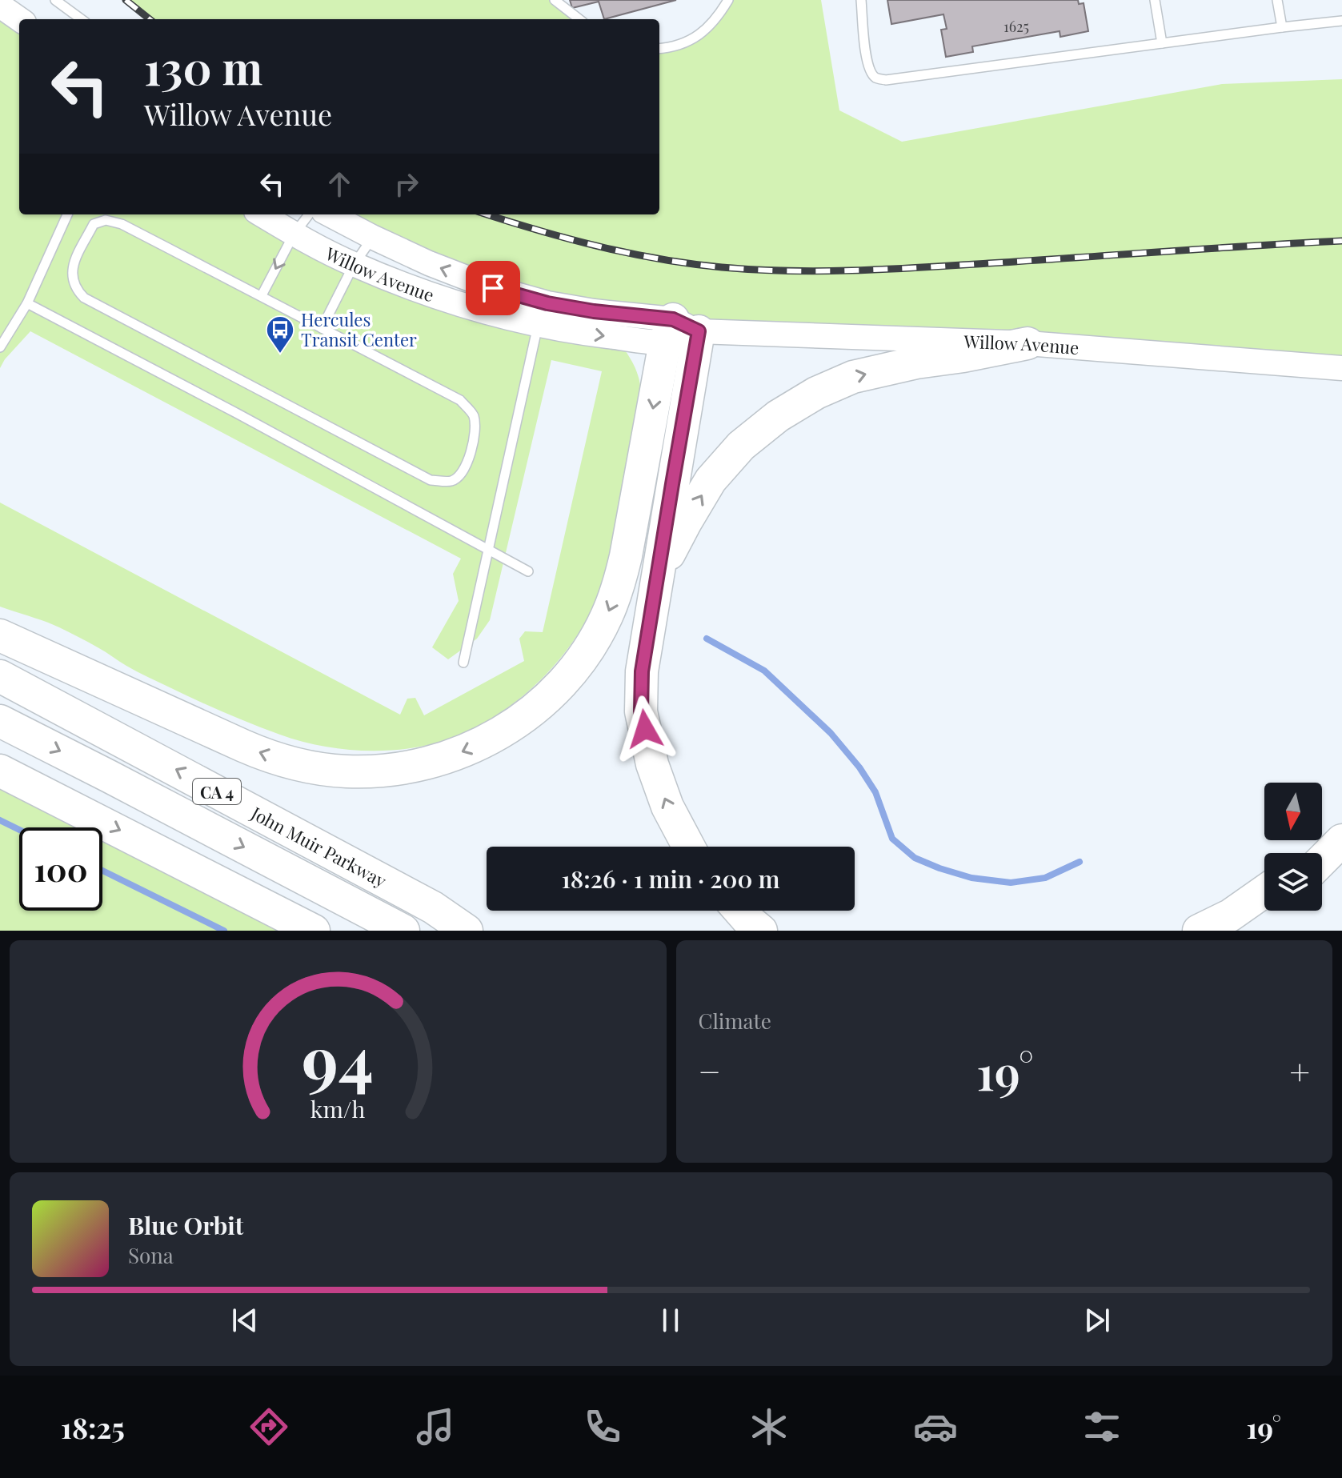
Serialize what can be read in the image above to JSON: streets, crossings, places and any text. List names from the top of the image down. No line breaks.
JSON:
{"streets":{"highway":["CA 4","John Muir Parkway"],"street":["Willow Avenue"]},"places":{"bus stop":["Hercules Transit Center"]},"house_numbers":["1625"],"north":"bottom","page":{"turn":["130 m","Willow Avenue"],"limit":"100","trip":"18:26 · 1 min · 200 m","tile":"Climate","heat":["−","19°","+"],"song":["Blue Orbit","Sona"],"tabs":["18:25","19°"],"gauge":["94","km/h"]}}
